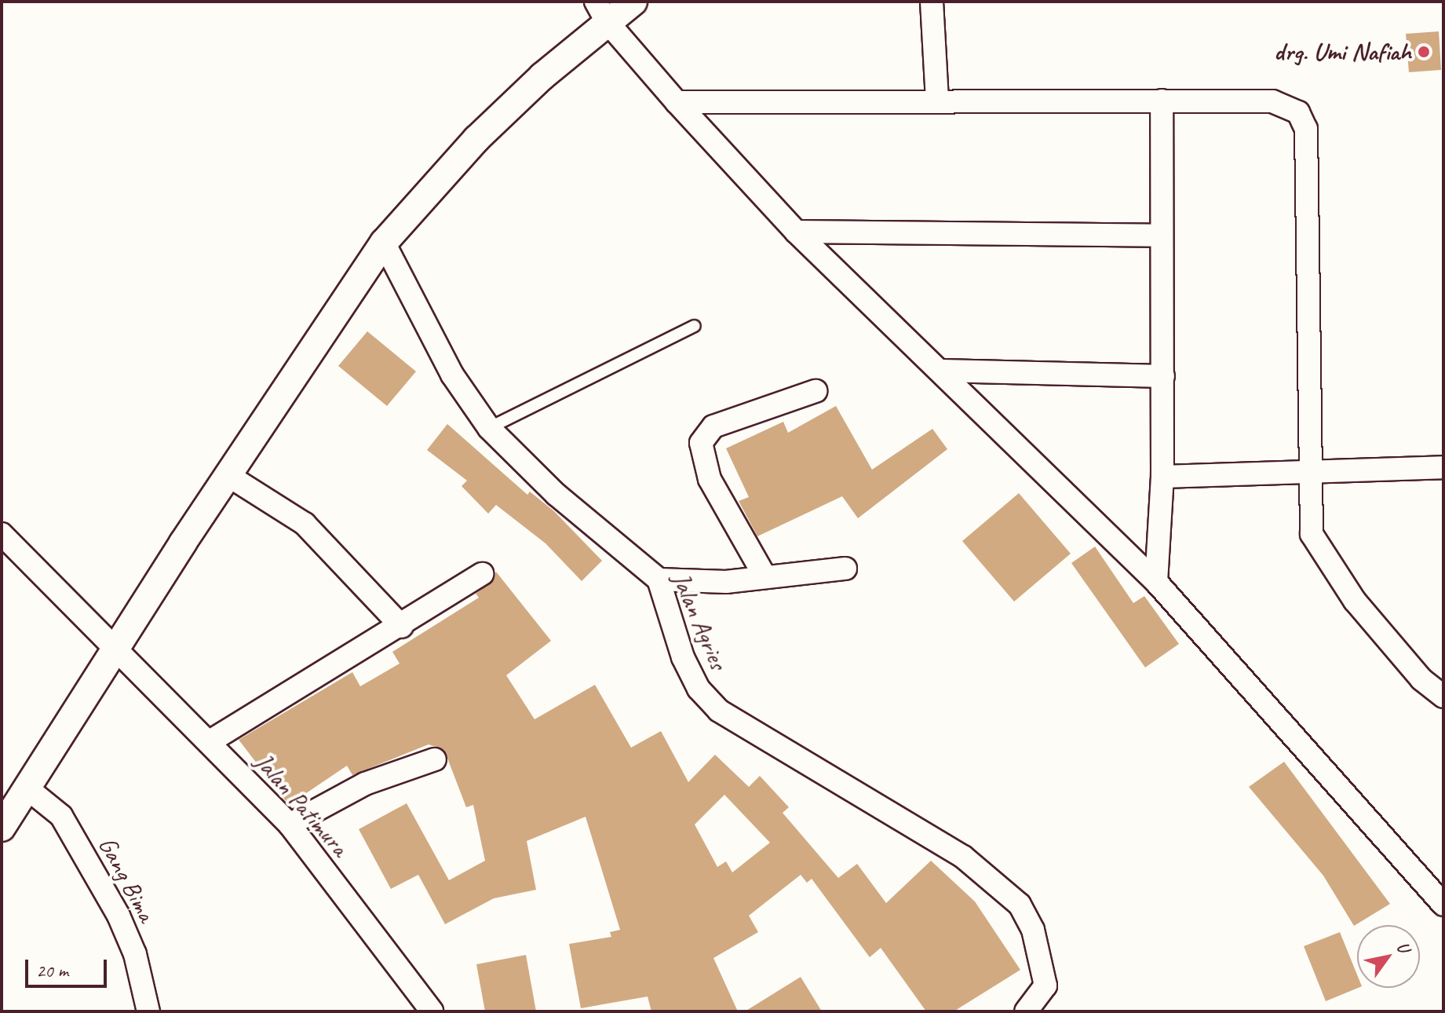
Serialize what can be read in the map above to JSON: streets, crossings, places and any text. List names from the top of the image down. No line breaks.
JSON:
{"streets":{"street":["Jalan Agries","Jalan Patimura","Gang Bima"]},"places":["drg. Umi Nafiah"],"scale_bar":"20 m","north":"top right"}
